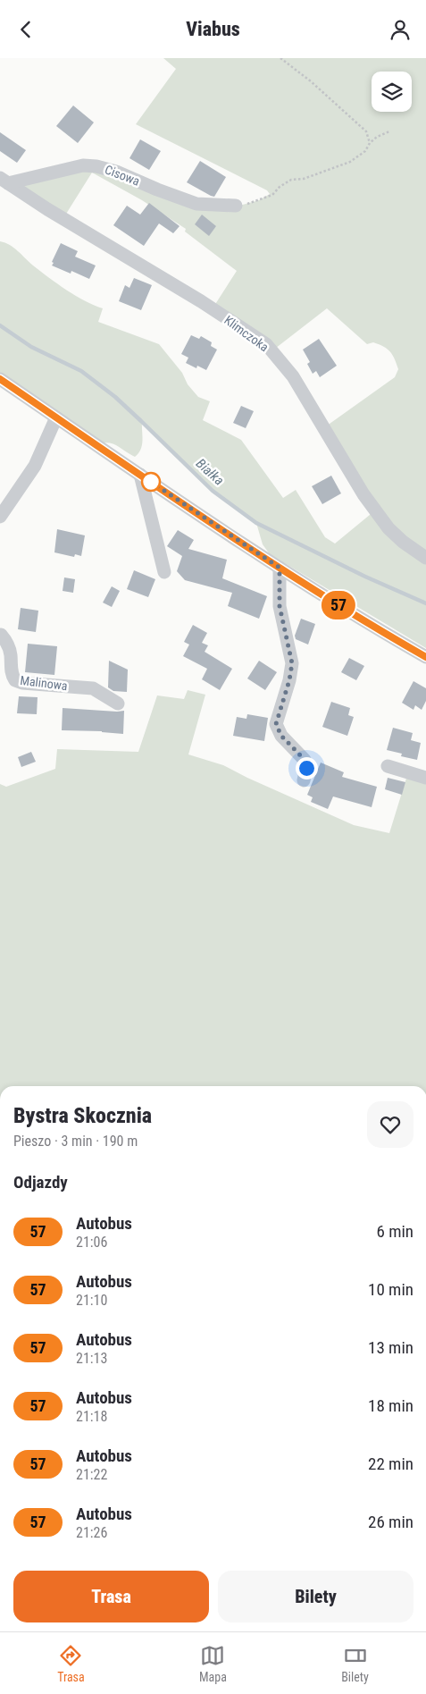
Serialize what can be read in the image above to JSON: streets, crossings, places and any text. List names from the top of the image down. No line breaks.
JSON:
{"streets":{"street":["Cisowa","Klimczoka","Malinowa"]},"crossings":[["Cisowa","Klimczoka"]],"water":["Białka"],"lines":["bus line 57"],"page":{"header":"Viabus","on_map":"57","heading":[["Bystra Skocznia","Pieszo · 3 min · 190 m"],"Odjazdy"],"list":[{"mark":"57","name":"Autobus","note":"21:06","value":"6 min"},{"mark":"57","name":"Autobus","note":"21:10","value":"10 min"},{"mark":"57","name":"Autobus","note":"21:13","value":"13 min"},{"mark":"57","name":"Autobus","note":"21:18","value":"18 min"},{"mark":"57","name":"Autobus","note":"21:22","value":"22 min"},{"mark":"57","name":"Autobus","note":"21:26","value":"26 min"}],"buttons":["Trasa","Bilety"],"tabs":["Trasa","Mapa","Bilety"]}}
